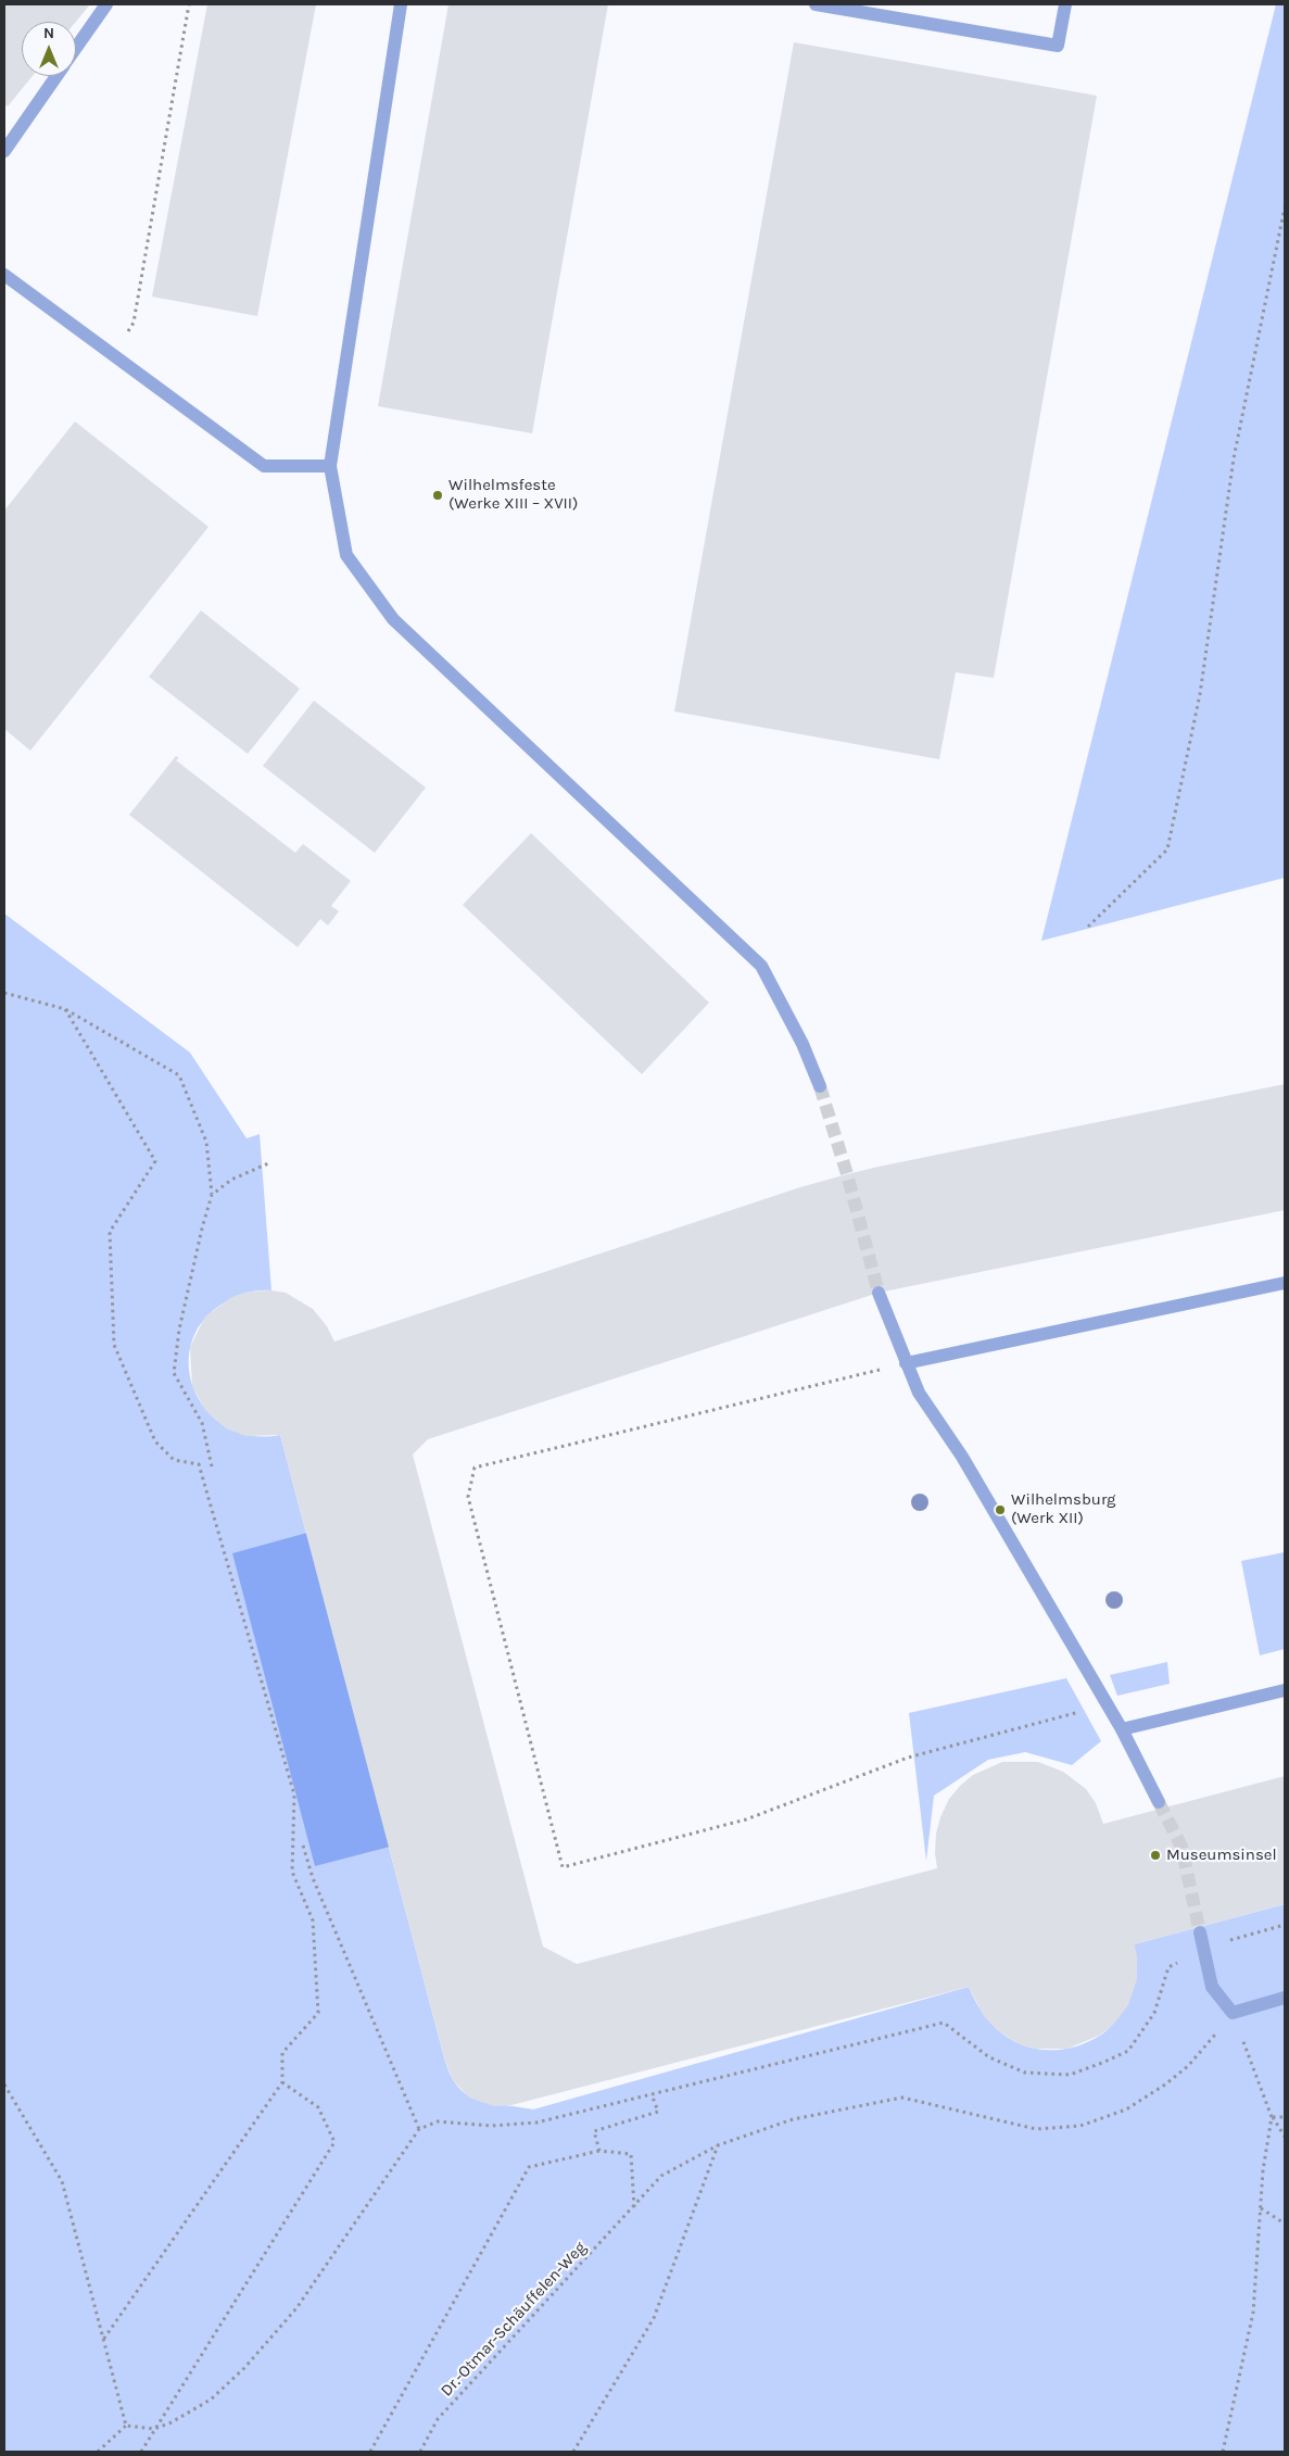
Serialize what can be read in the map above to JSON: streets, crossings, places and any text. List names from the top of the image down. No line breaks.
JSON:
{"streets":{"path":["Dr.-Otmar-Schäuffelen-Weg"]},"places":["Wilhelmsfeste (Werke XIII – XVII)","Wilhelmsburg (Werk XII)","Museumsinsel"],"north":"top"}
